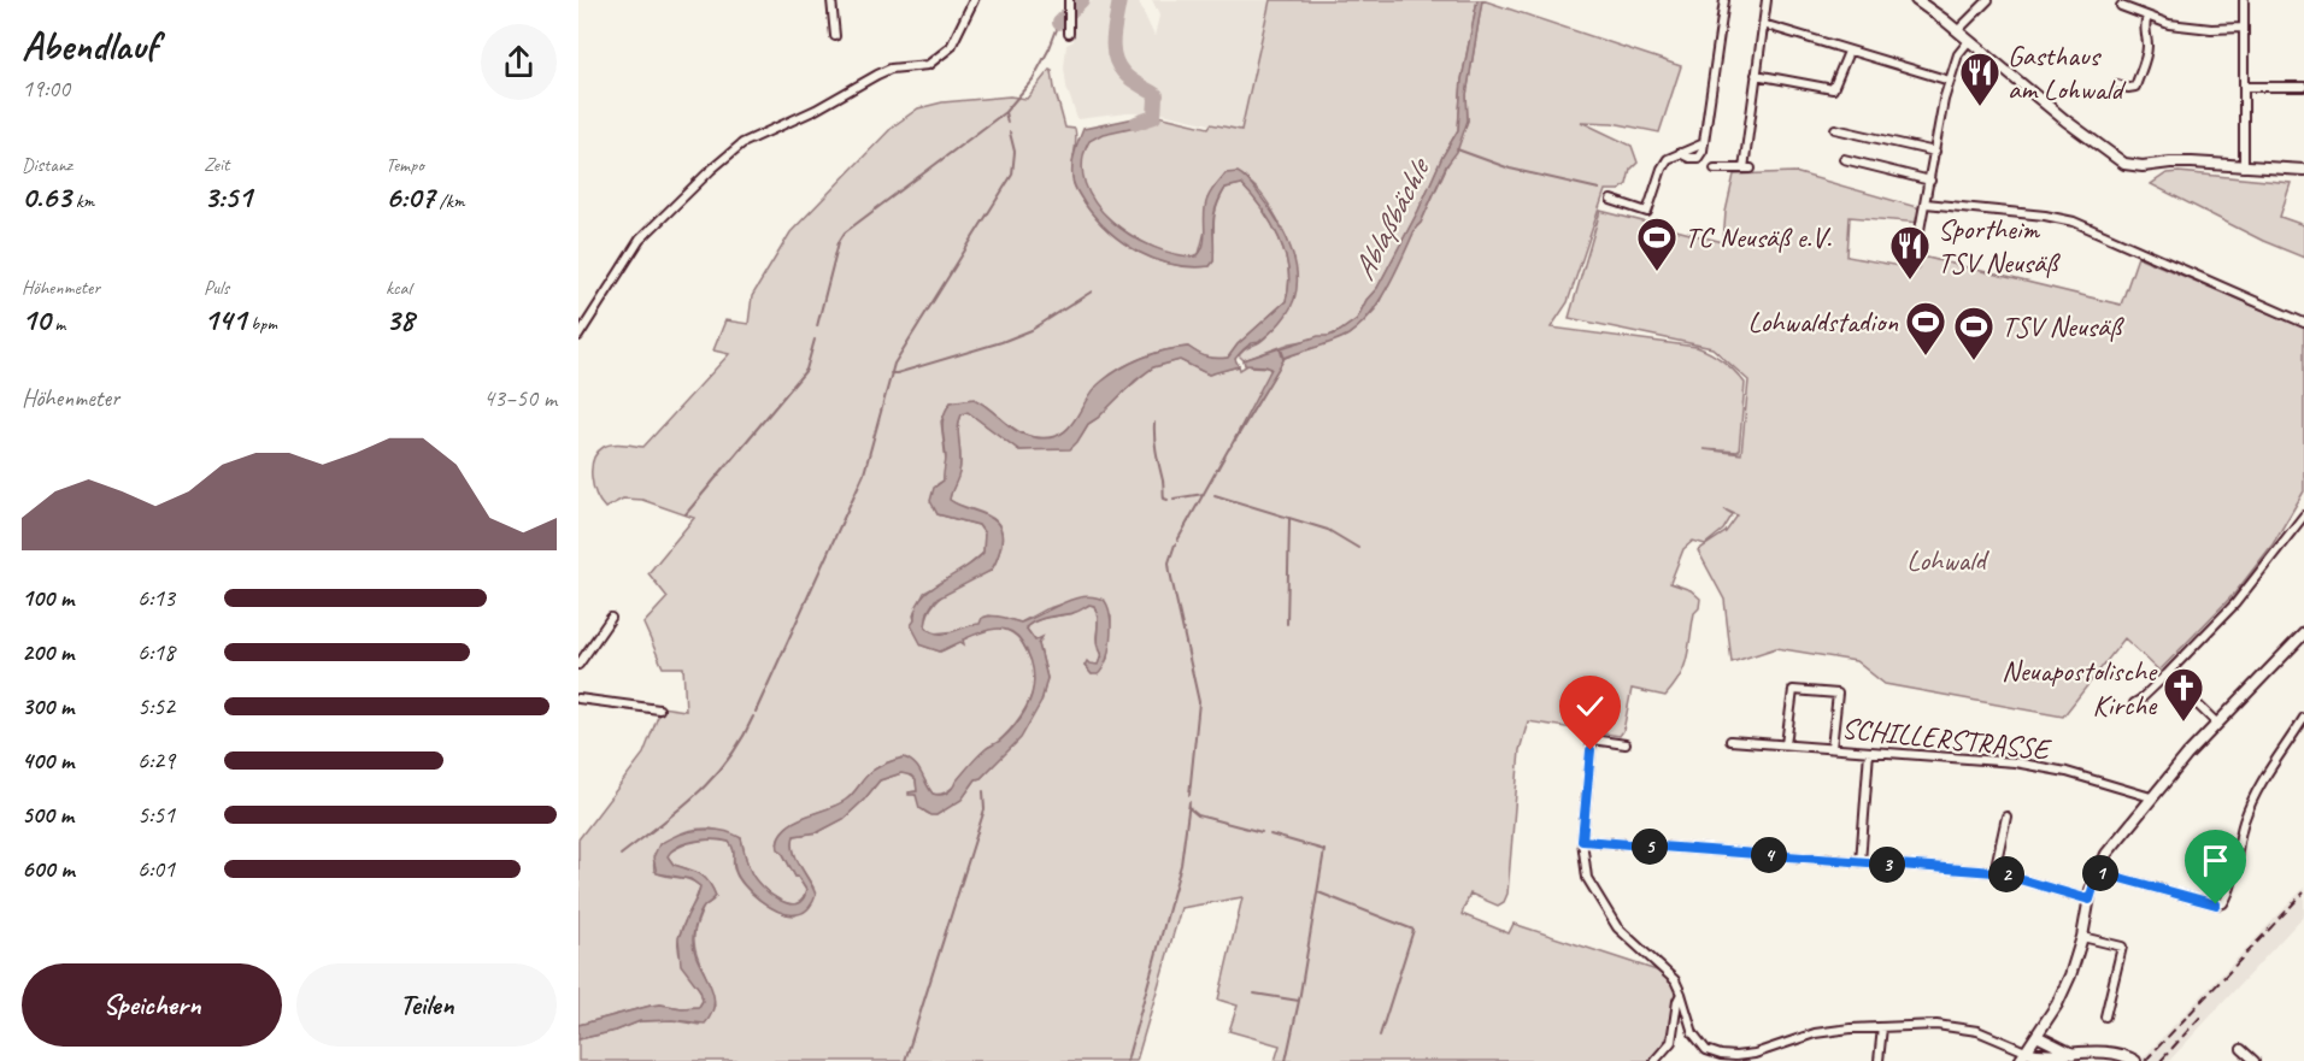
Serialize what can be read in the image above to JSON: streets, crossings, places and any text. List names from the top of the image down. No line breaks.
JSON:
{"streets":{"street":["SCHILLERSTRASSE"]},"water":["Ablaßbächle"],"parks":["Lohwald"],"places":{"restaurant":["Gasthaus am Lohwald","Sportheim TSV Neusäß"],"sports":["TC Neusäß e.V.","Lohwaldstadion","TSV Neusäß"],"church":["Neuapostolische Kirche"]},"page":{"heading":["Abendlauf","19:00"],"stats":[["Distanz","0.63 km"],["Zeit","3:51"],["Tempo","6:07 /km"],["Höhenmeter","10 m"],["Puls","141 bpm"],["kcal","38"]],"chart":["Höhenmeter","43–50 m"],"list":[{"name":"100 m","note":"6:13"},{"name":"200 m","note":"6:18"},{"name":"300 m","note":"5:52"},{"name":"400 m","note":"6:29"},{"name":"500 m","note":"5:51"},{"name":"600 m","note":"6:01"}],"pins":["5","4","3","1","2"],"buttons":["Speichern","Teilen"]}}
